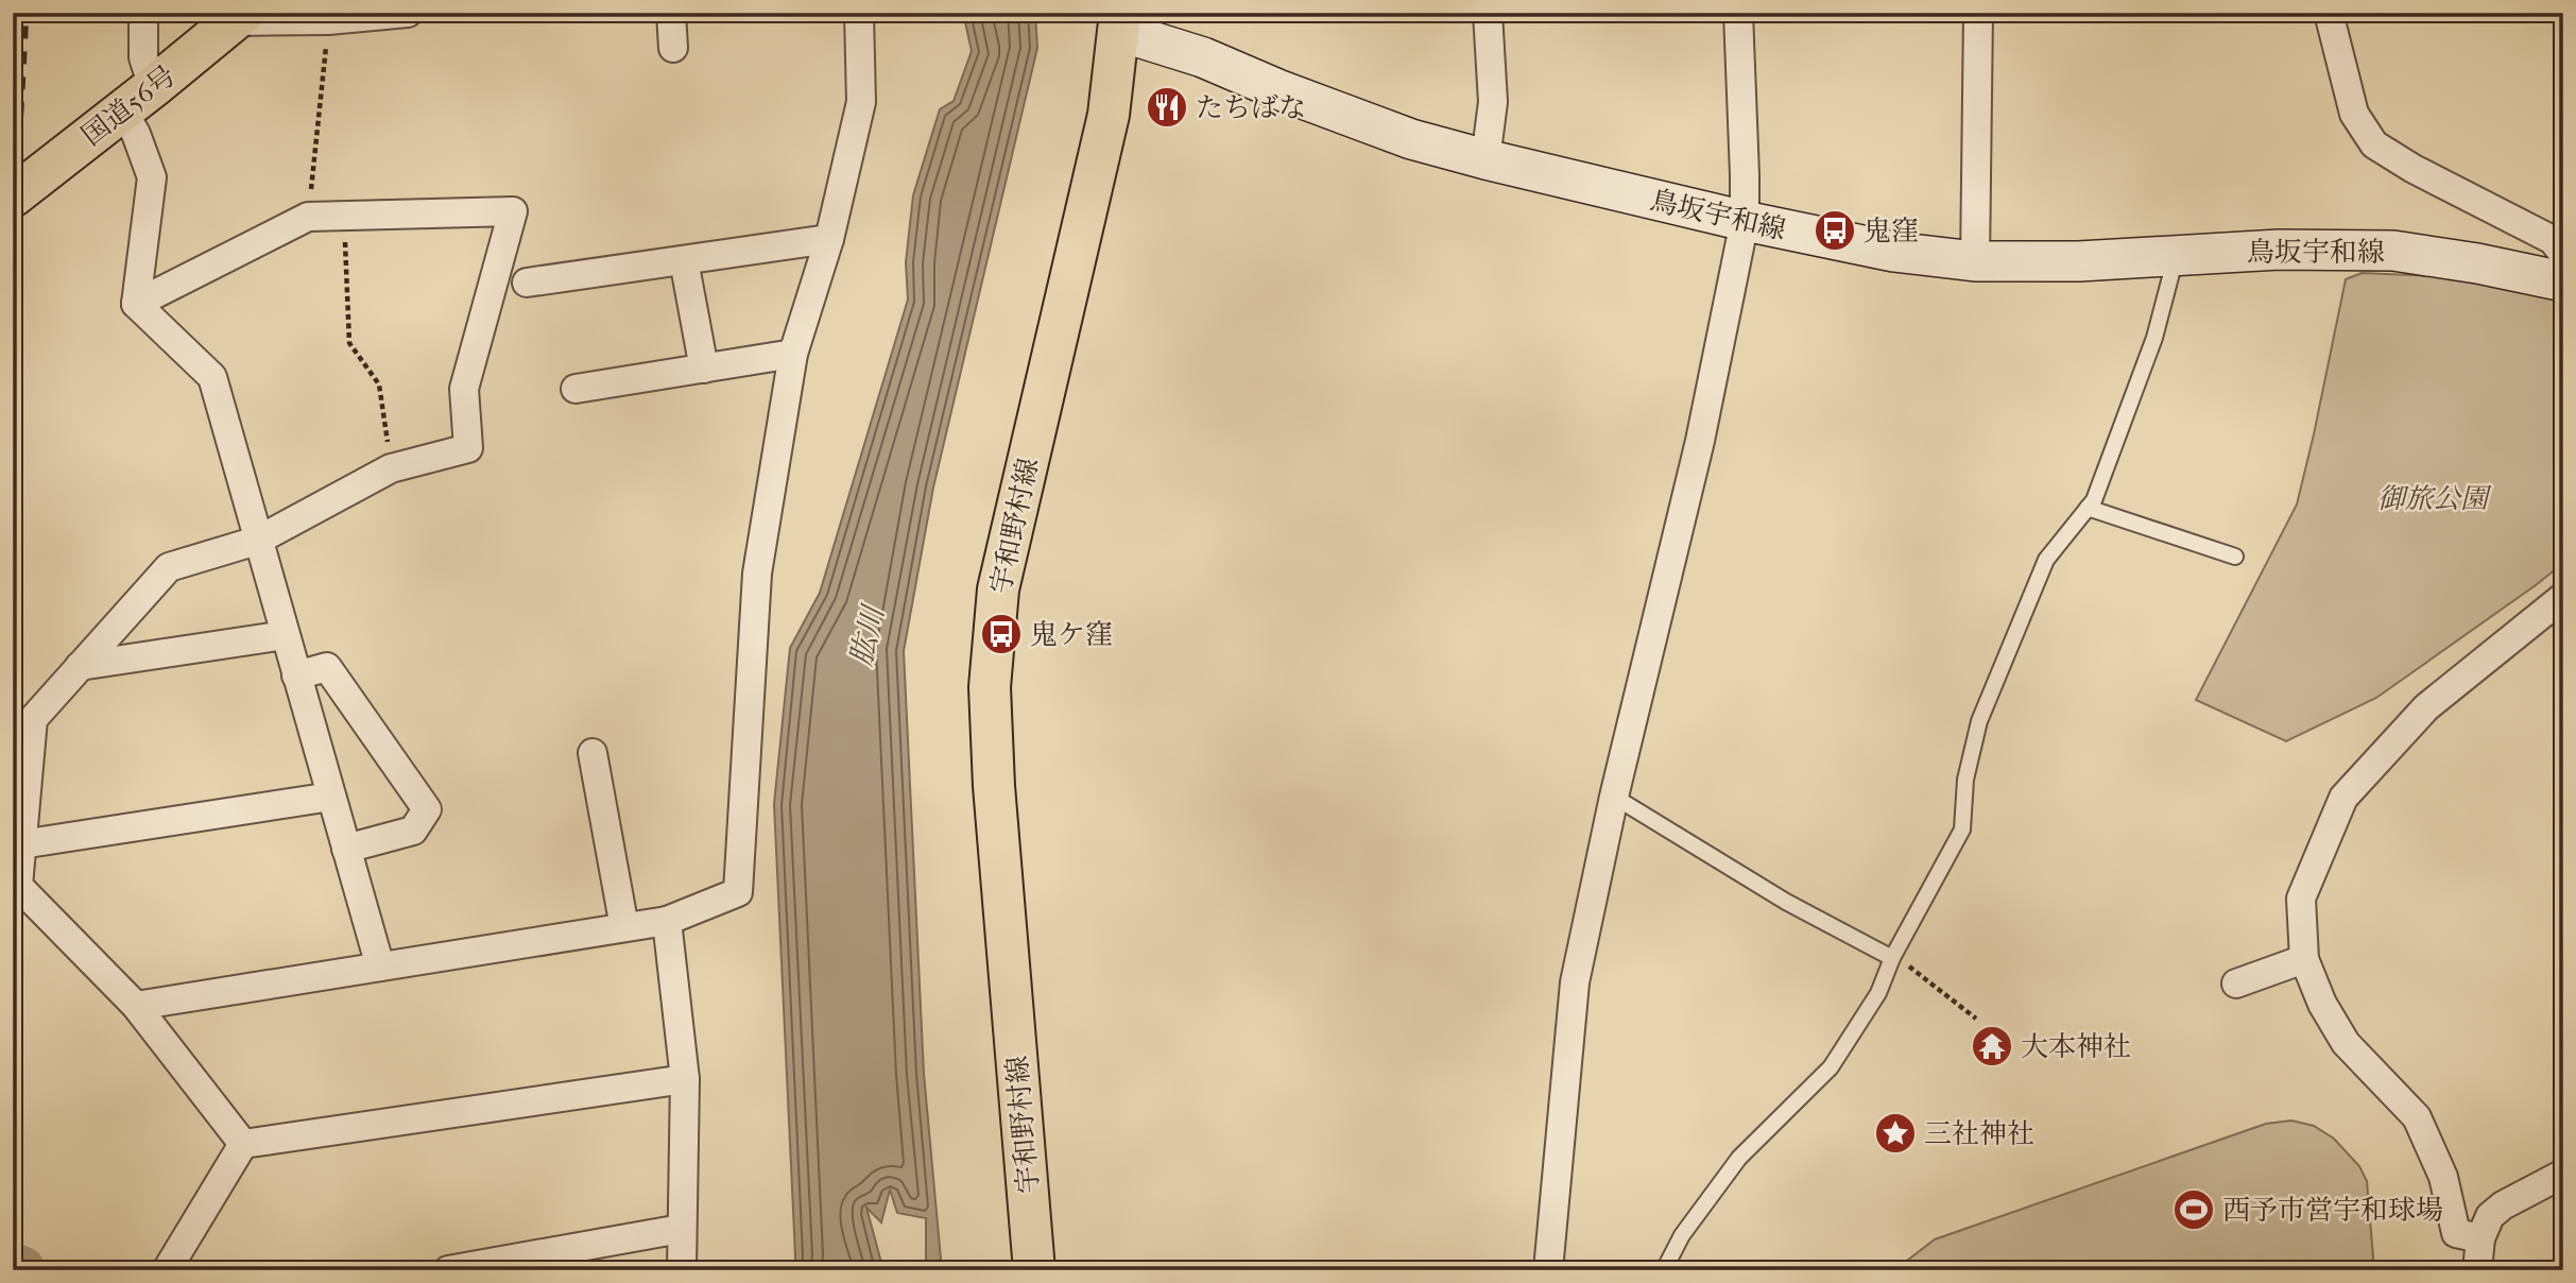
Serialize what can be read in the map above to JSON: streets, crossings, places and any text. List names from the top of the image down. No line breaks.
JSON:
{"streets":{"main road":["国道56号","鳥坂宇和線","宇和野村線"]},"crossings":[["鳥坂宇和線","宇和野村線"]],"water":["肱川"],"parks":["御旅公園"],"places":{"restaurant":["たちばな"],"bus stop":["鬼窪","鬼ケ窪"],"temple":["大本神社"],"place":["三社神社"],"sports":["西予市営宇和球場"]}}
